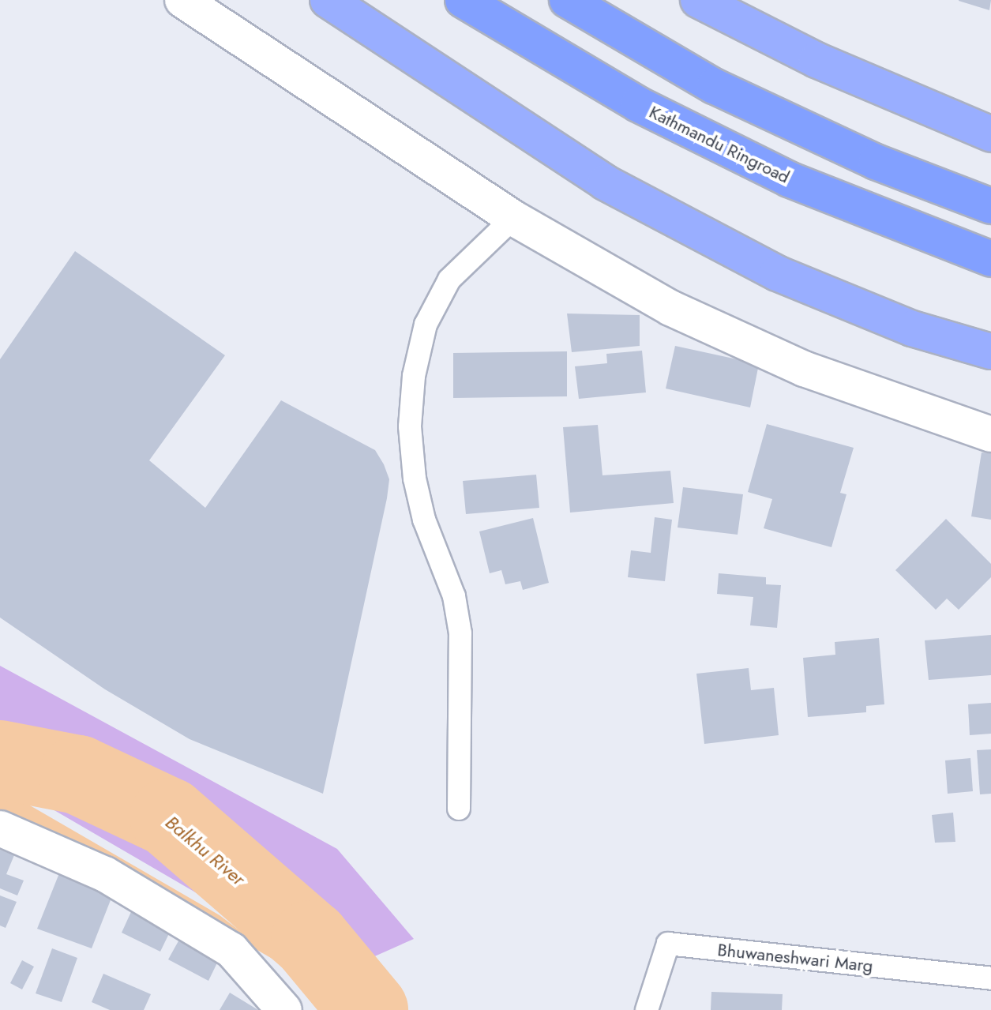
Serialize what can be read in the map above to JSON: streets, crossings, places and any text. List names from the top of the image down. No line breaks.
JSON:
{"streets":{"highway":["Kathmandu Ringroad"],"lane":["Bhuwaneshwari Marg"]},"water":["Balkhu River"]}
